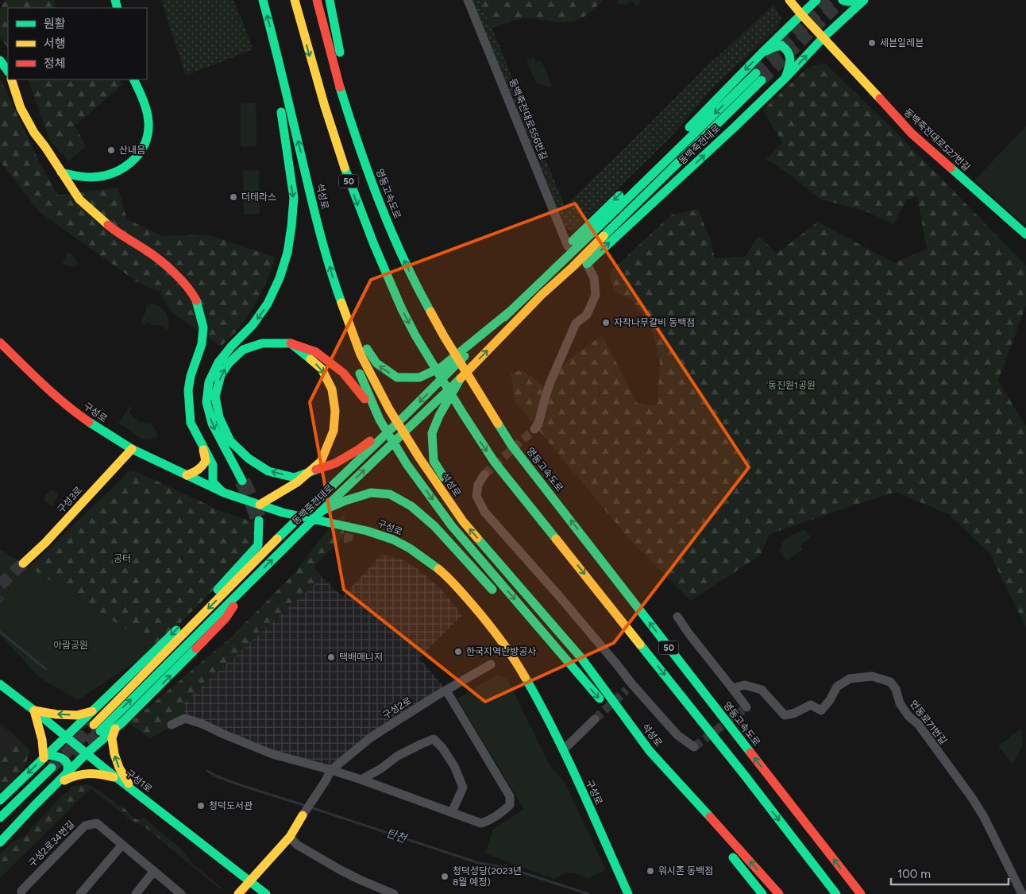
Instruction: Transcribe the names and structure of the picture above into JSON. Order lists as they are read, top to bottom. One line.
{"streets":{"main road":["동백죽전대로527번길","동백죽전대로","50","영동고속도로","석성로","구성로","구성3로","구성1로"],"street":["동백죽전대로556번길","구성2로","언동로71번길","구성2로34번길"]},"crossings":[["동백죽전대로556번길","동백죽전대로"],["동백죽전대로527번길","동백죽전대로"],["구성로","구성3로"]],"water":["탄천"],"parks":["동진원1공원","공터","아람공원"],"places":["세븐일레븐","산내음","더테라스","자작나무갈비 동백점","한국지역난방공사","택배매니저","청덕도서관","워시존 동백점","청덕성당(2023년 8월 예정)"],"legend":["원활","서행","정체"],"scale_bar":"100 m"}
